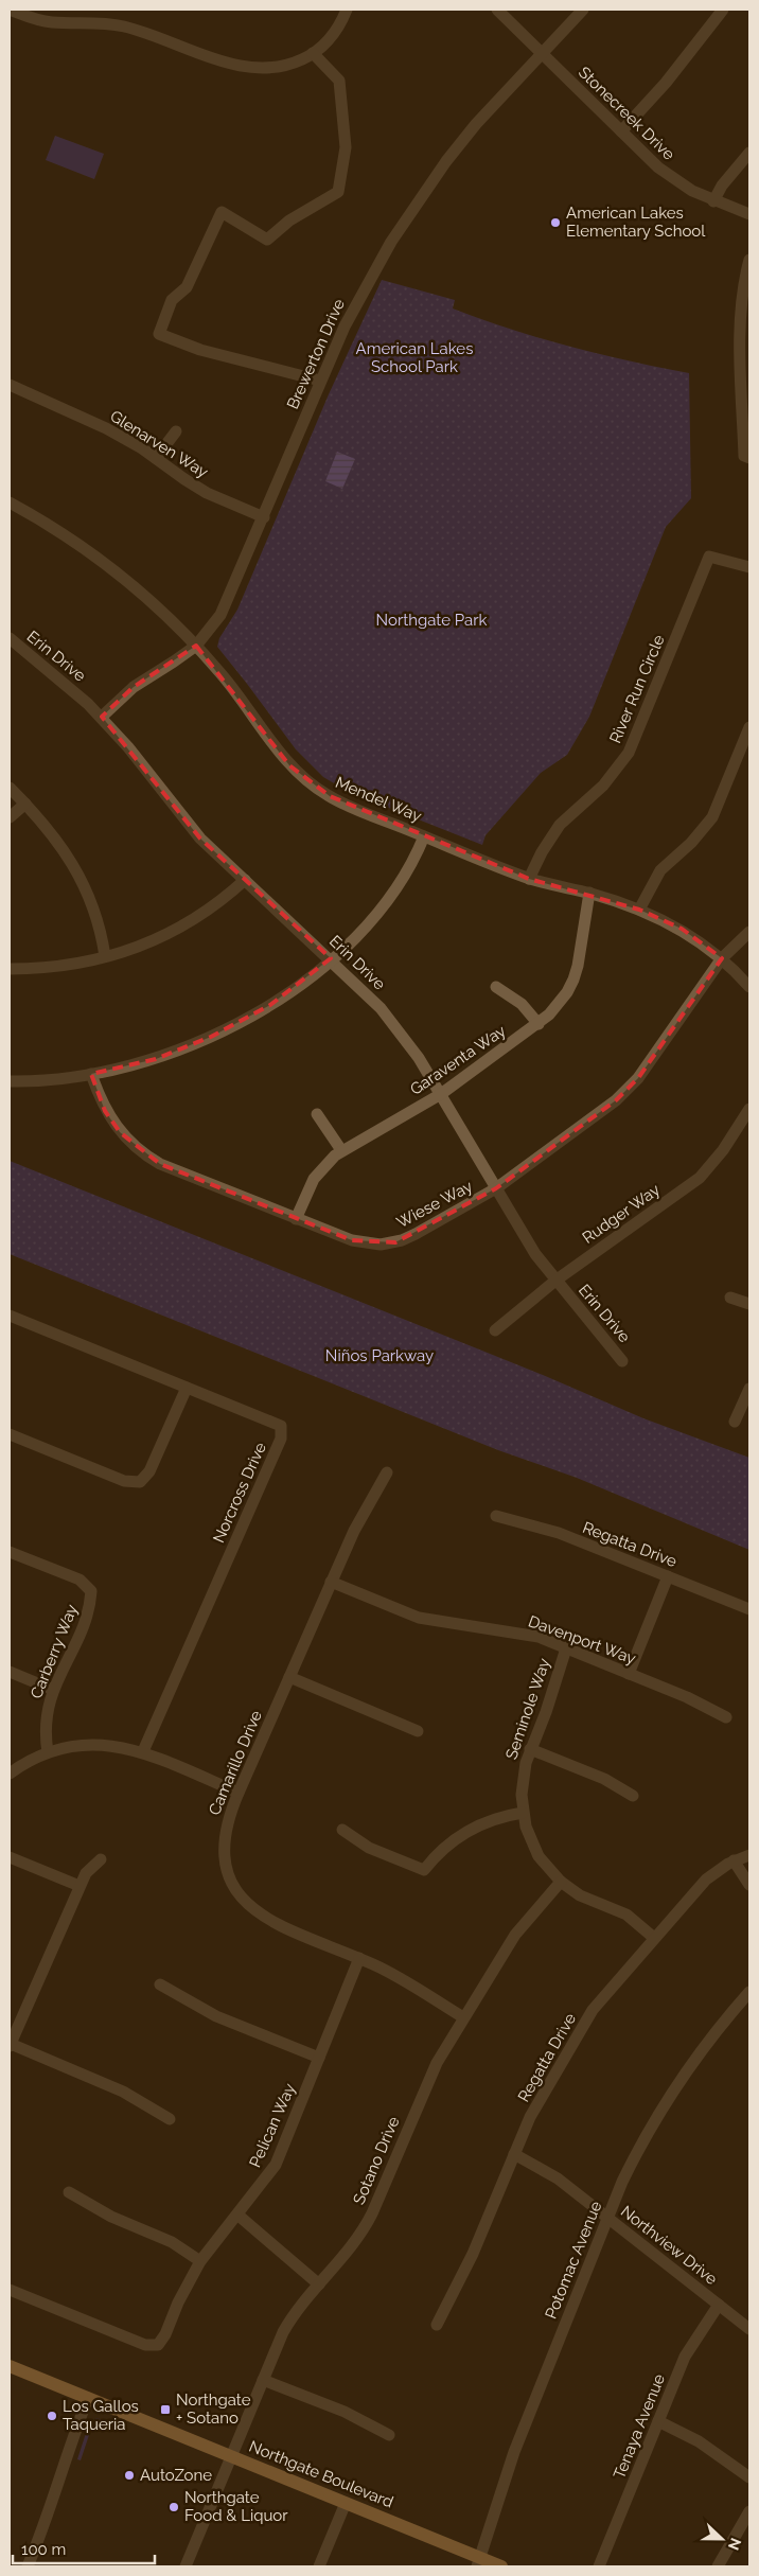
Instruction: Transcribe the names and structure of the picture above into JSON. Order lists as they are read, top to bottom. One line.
{"streets":{"main road":["Northgate Boulevard"],"street":["Stonecreek Drive","Brewerton Drive","Glenarven Way","Erin Drive","River Run Circle","Mendel Way","Garaventa Way","Wiese Way","Rudger Way","Norcross Drive","Regatta Drive","Davenport Way","Carberry Way","Seminole Way","Camarillo Drive","Pelican Way","Sotano Drive","Northview Drive","Potomac Avenue","Tenaya Avenue"]},"crossings":[["Stonecreek Drive","Brewerton Drive"],["Brewerton Drive","Glenarven Way"],["Brewerton Drive","Erin Drive"],["Brewerton Drive","Mendel Way"],["Erin Drive","Garaventa Way"],["Erin Drive","Wiese Way"],["Erin Drive","Rudger Way"],["River Run Circle","Mendel Way"],["Mendel Way","Garaventa Way"],["Mendel Way","Wiese Way"],["Garaventa Way","Wiese Way"],["Regatta Drive","Seminole Way"],["Regatta Drive","Northview Drive"],["Davenport Way","Seminole Way"],["Davenport Way","Camarillo Drive"],["Seminole Way","Sotano Drive"],["Camarillo Drive","Pelican Way"],["Camarillo Drive","Sotano Drive"],["Sotano Drive","Northgate Boulevard"],["Northview Drive","Potomac Avenue"],["Northview Drive","Tenaya Avenue"],["Potomac Avenue","Northgate Boulevard"]],"parks":["American Lakes School Park","Northgate Park","Niños Parkway"],"places":{"other":["American Lakes Elementary School","Los Gallos Taqueria","AutoZone","Northgate Food & Liquor"],"transit":["Northgate + Sotano"]},"scale_bar":"100 m","north":"right"}
